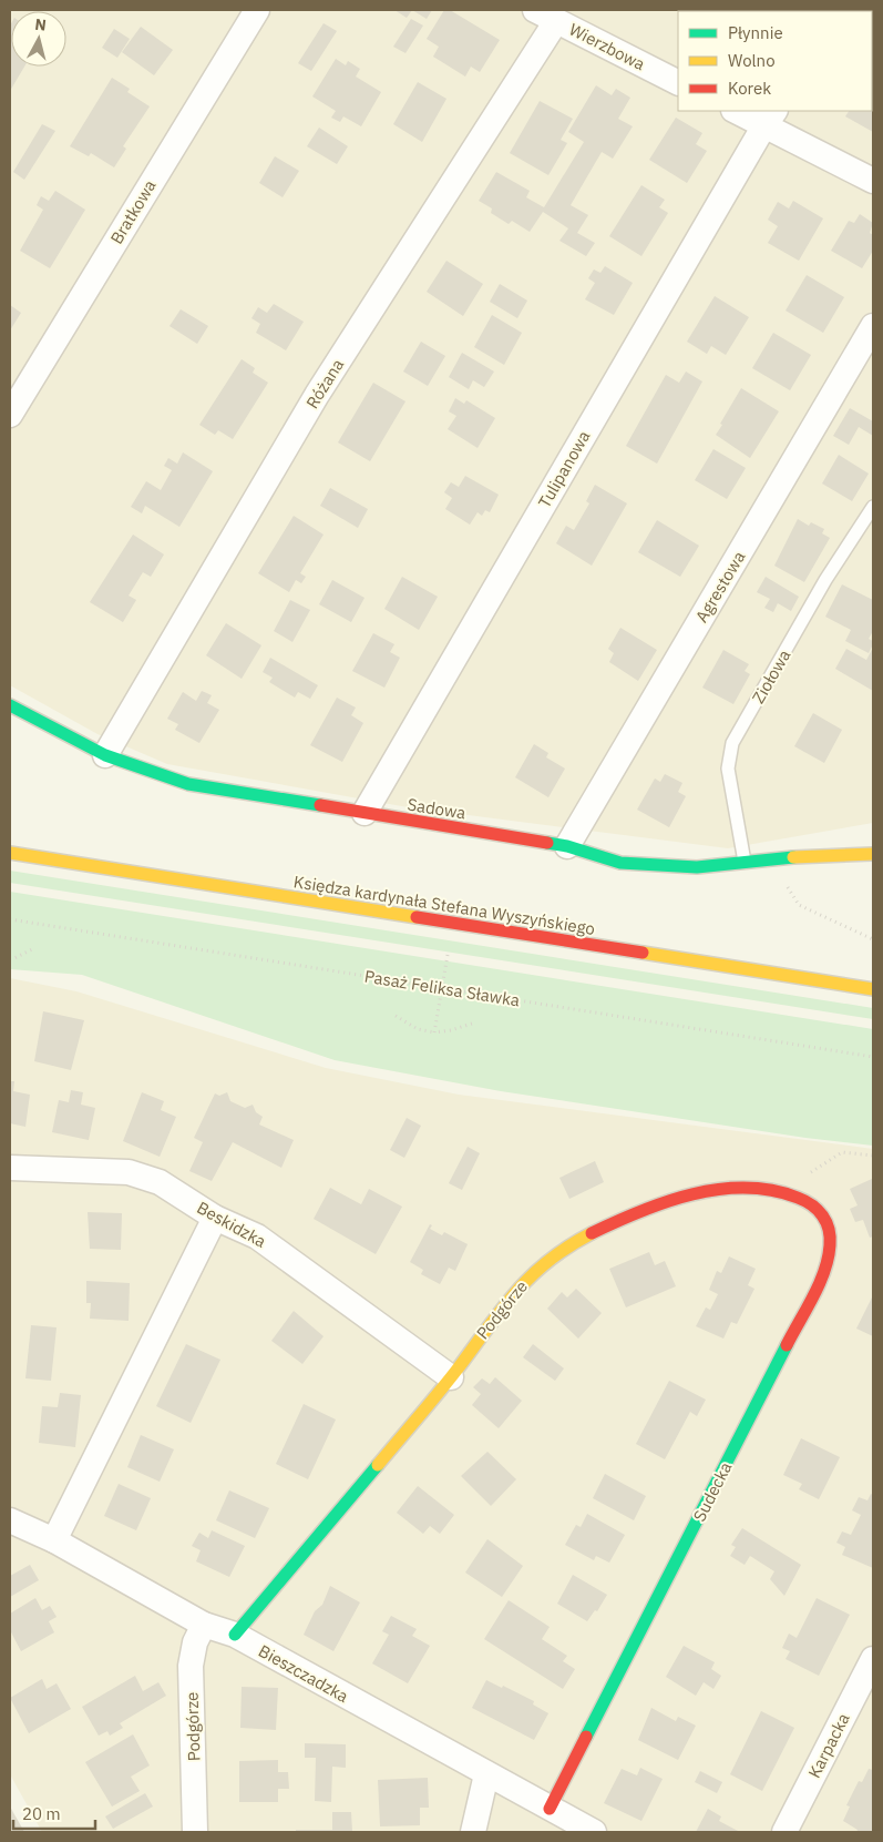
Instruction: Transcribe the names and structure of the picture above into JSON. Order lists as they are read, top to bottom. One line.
{"streets":{"street":["Wierzbowa","Bratkowa","Różana","Tulipanowa","Agrestowa","Sadowa","Księdza kardynała Stefana Wyszyńskiego","Beskidzka","Podgórze","Sudecka","Bieszczadzka","Karpacka"],"lane":["Ziołowa"],"path":["Pasaż Feliksa Sławka"]},"crossings":[["Wierzbowa","Różana"],["Różana","Sadowa"],["Tulipanowa","Sadowa"],["Agrestowa","Sadowa"],["Ziołowa","Sadowa"],["Beskidzka","Podgórze"],["Podgórze","Sudecka"],["Podgórze","Bieszczadzka"],["Sudecka","Bieszczadzka"]],"legend":["Płynnie","Wolno","Korek"],"scale_bar":"20 m","north":"top"}
